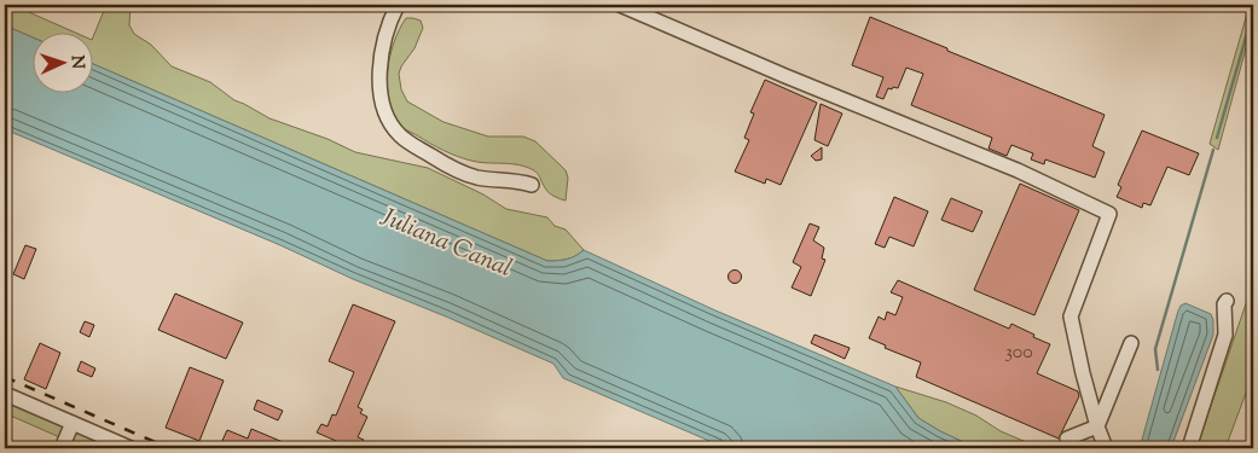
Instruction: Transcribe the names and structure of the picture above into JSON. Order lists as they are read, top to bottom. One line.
{"water":["Juliana Canal"],"house_numbers":["300"],"north":"right"}
